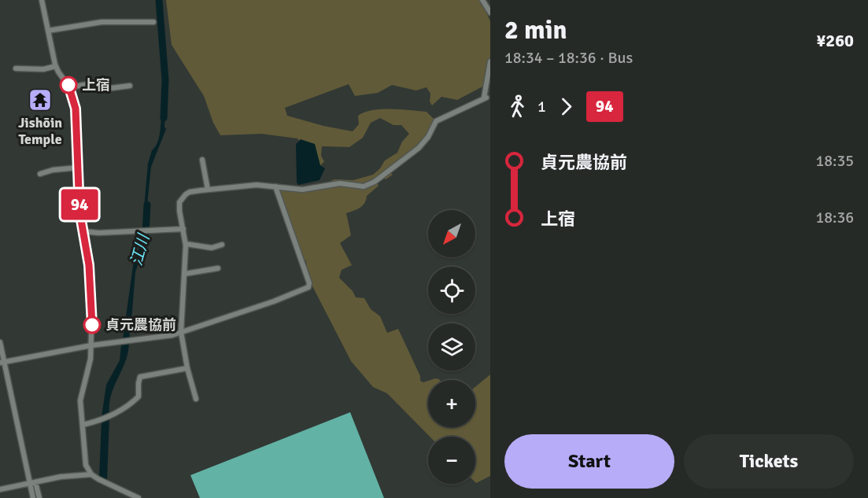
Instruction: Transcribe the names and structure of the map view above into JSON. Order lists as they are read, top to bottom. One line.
{"water":["江川"],"places":{"other":["上宿","貞元農協前"],"temple":["Jishōin Temple"]},"lines":["bus line 94"],"north":"bottom left","page":{"on_map":"94","heading":["2 min","18:34 – 18:36 · Bus","¥260"],"legs":["1","94"],"list":[{"name":"貞元農協前","value":"18:35"},{"name":"上宿","value":"18:36"}],"map_buttons":["+","−"],"buttons":["Start","Tickets"]}}
